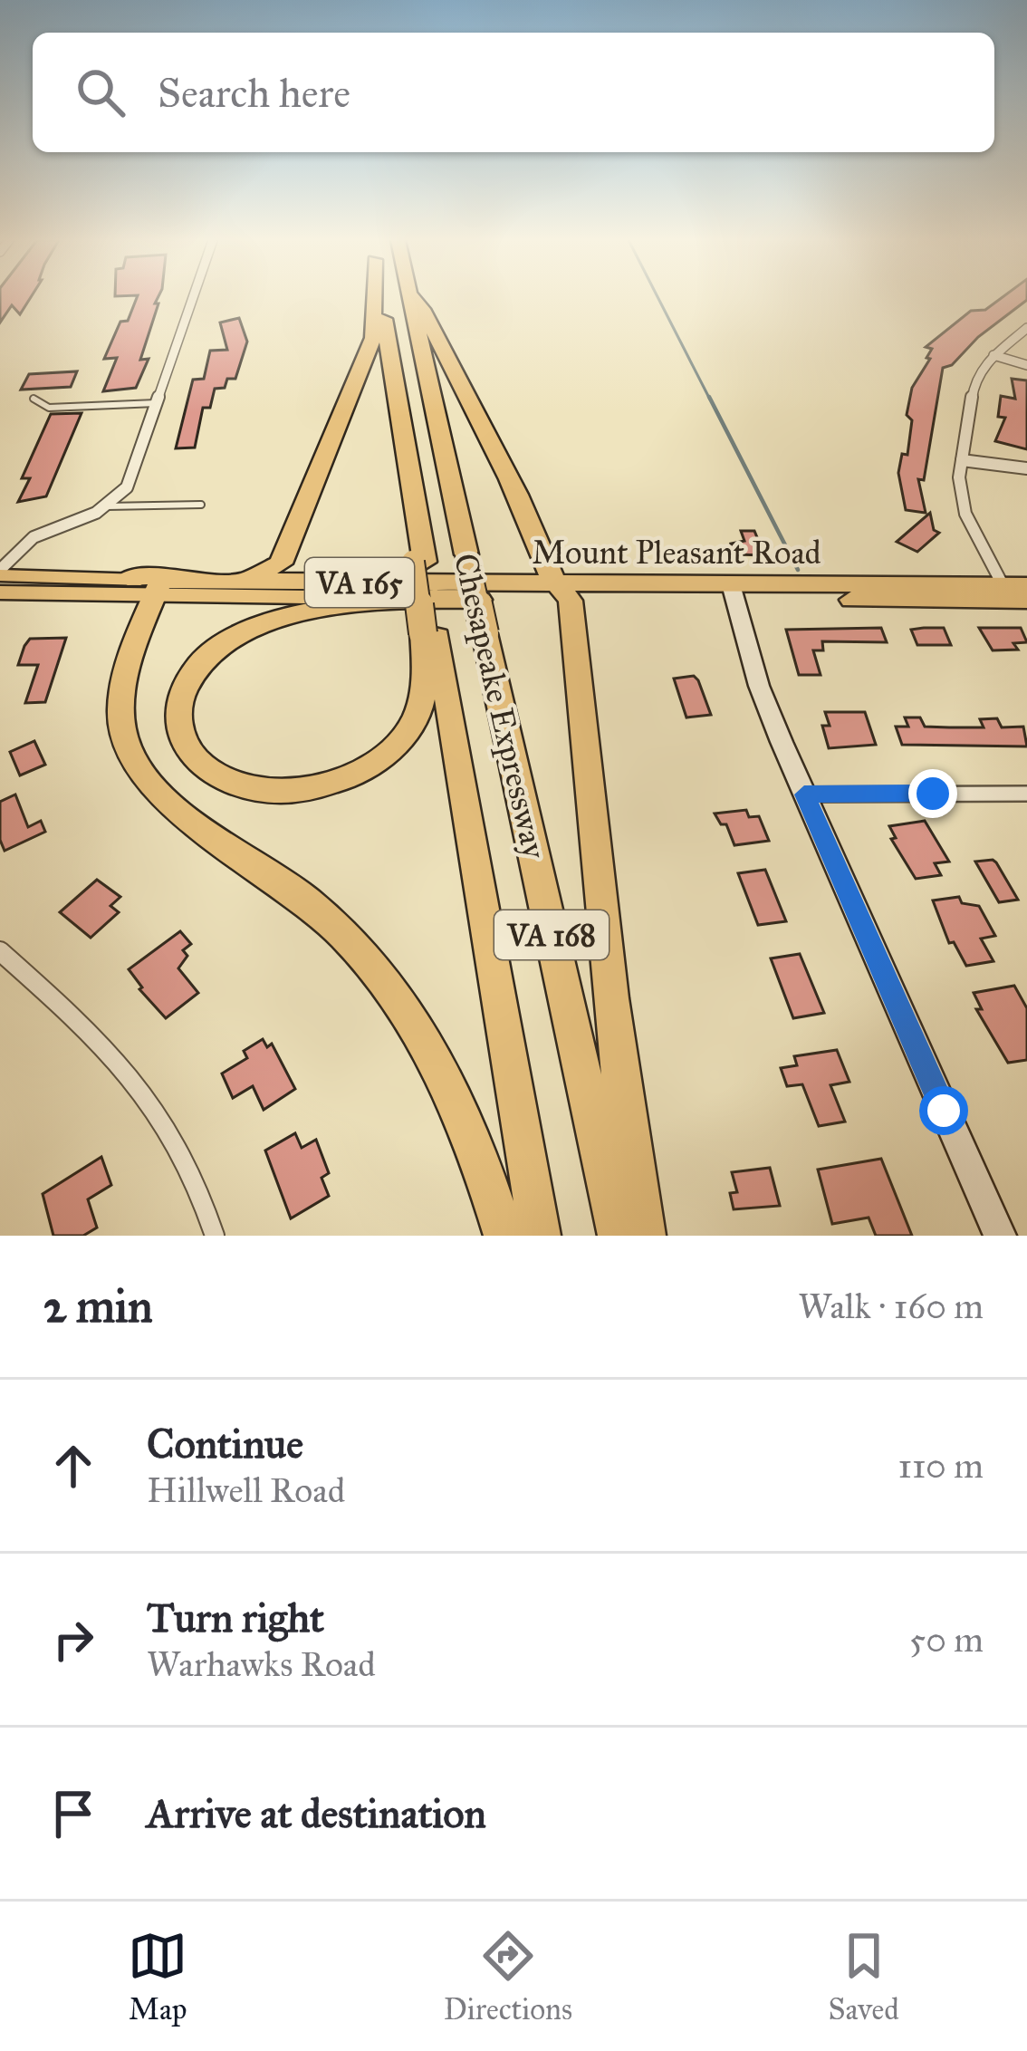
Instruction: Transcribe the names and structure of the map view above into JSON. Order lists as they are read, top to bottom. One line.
{"streets":{"highway":["Mount Pleasant Road","VA 165","Chesapeake Expressway","VA 168"]},"page":{"search":"Search here","heading":["2 min","Walk · 160 m"],"list":[["Continue","Hillwell Road","110 m"],["Turn right","Warhawks Road","50 m"],"Arrive at destination"],"nav":["Map","Directions","Saved"]}}
